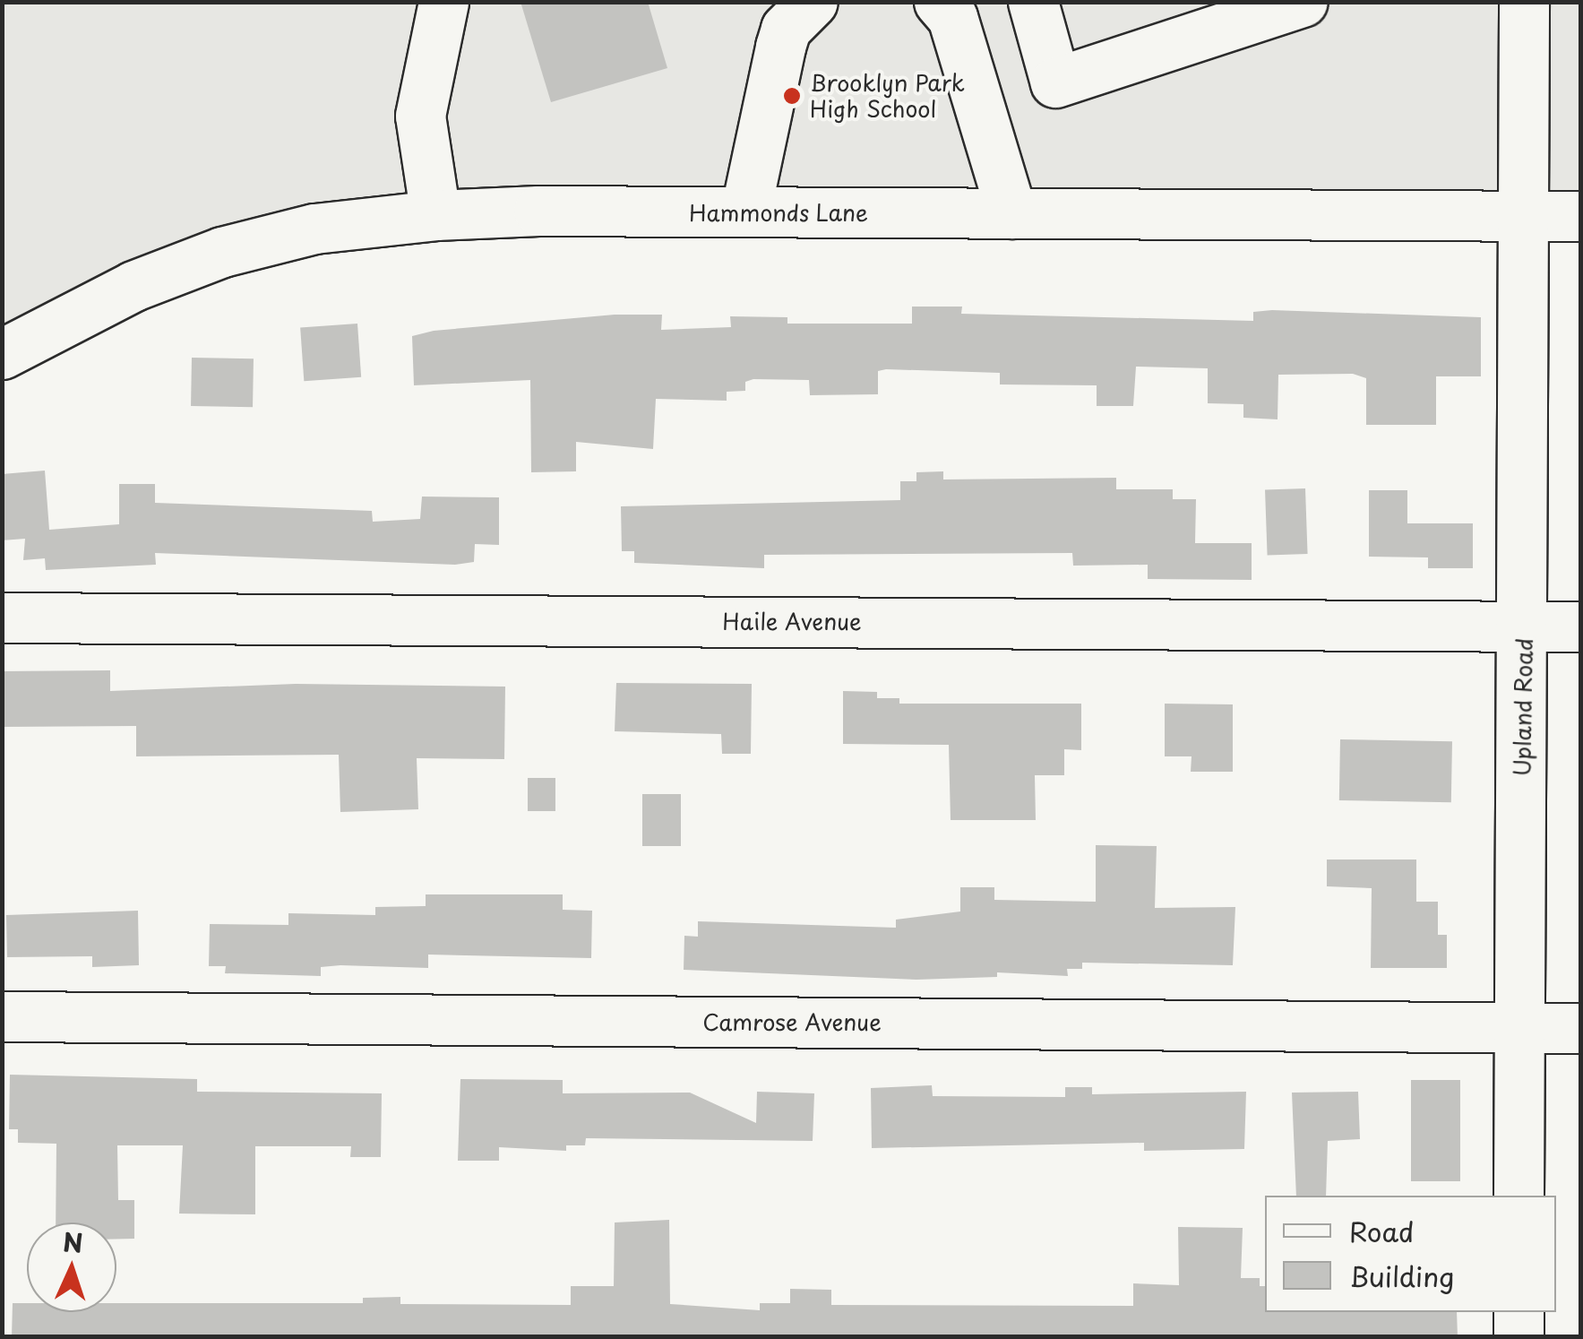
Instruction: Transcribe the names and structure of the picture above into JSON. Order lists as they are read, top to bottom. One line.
{"streets":{"street":["Hammonds Lane","Haile Avenue","Upland Road","Camrose Avenue"]},"crossings":[["Hammonds Lane","Upland Road"],["Haile Avenue","Upland Road"],["Upland Road","Camrose Avenue"]],"places":["Brooklyn Park High School"],"legend":["Road","Building"],"north":"top"}
